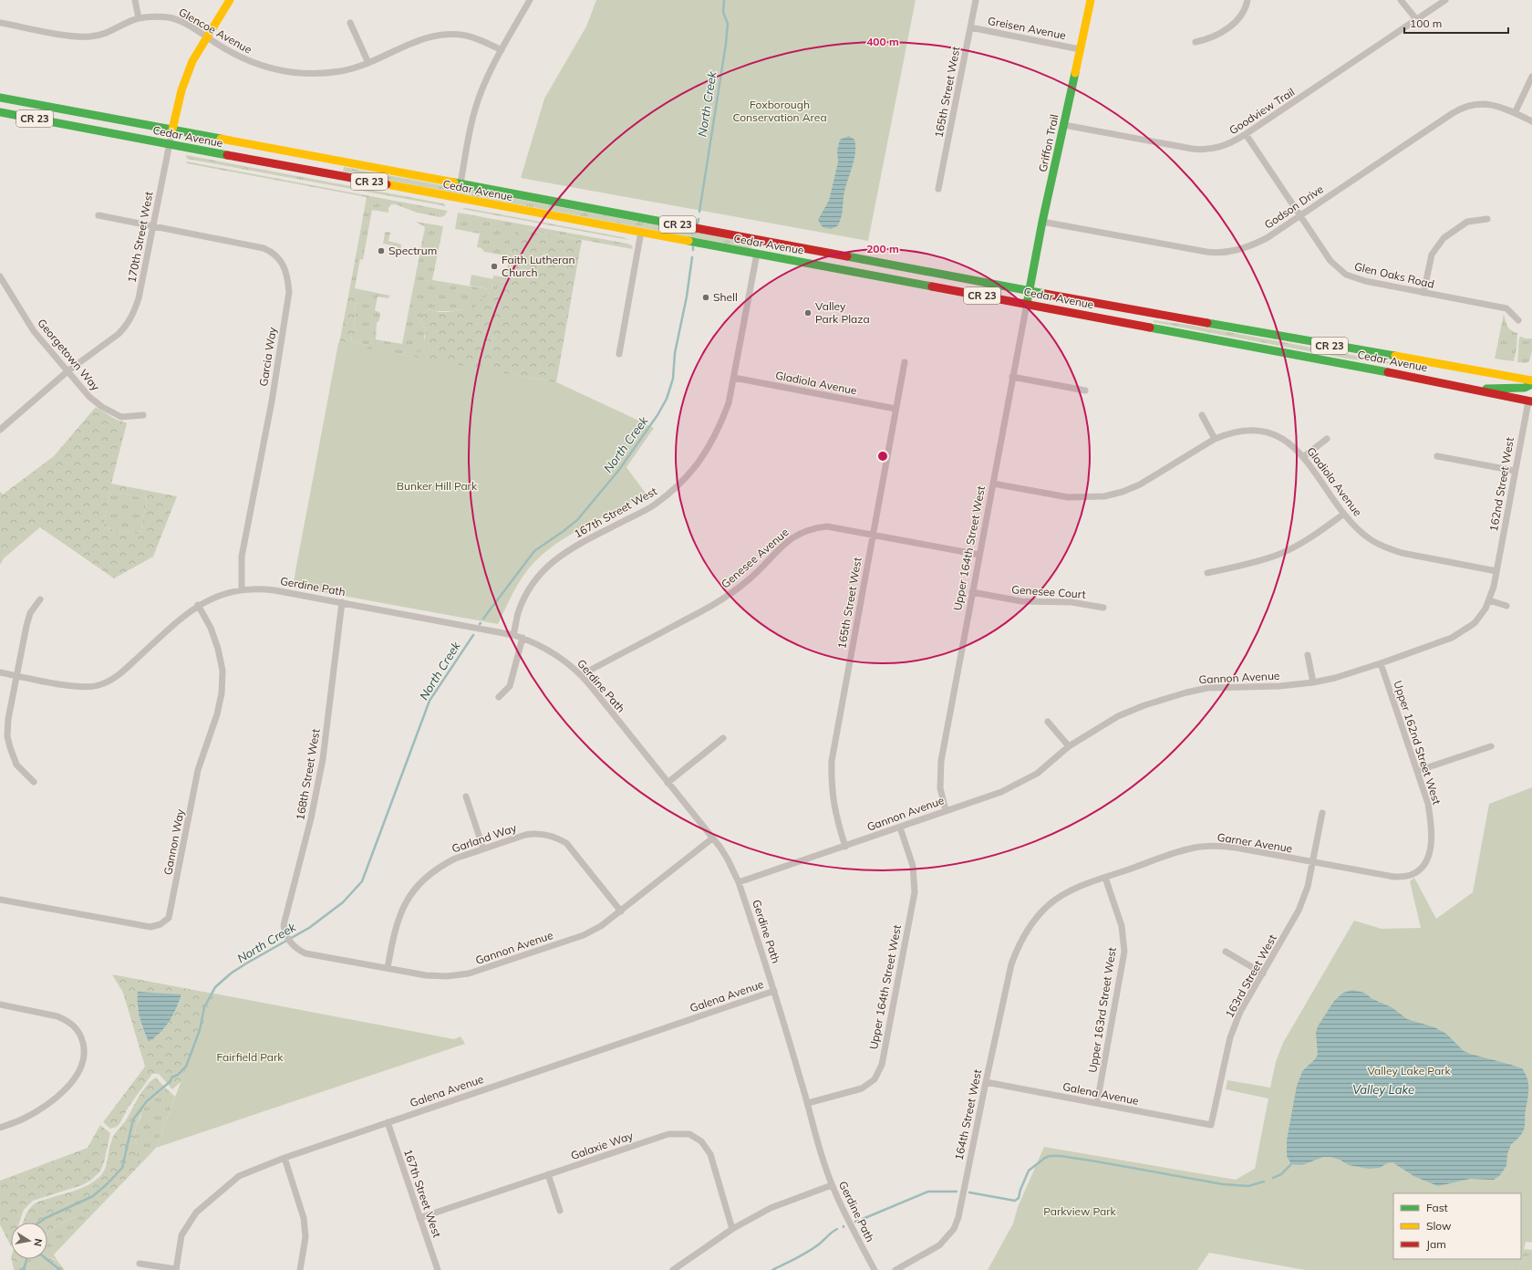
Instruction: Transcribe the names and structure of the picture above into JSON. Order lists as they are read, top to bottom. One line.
{"streets":{"main road":["CR 23","Cedar Avenue","Griffon Trail","170th Street West","Upper 164th Street West"],"street":["Greisen Avenue","Glencoe Avenue","165th Street West","Goodview Trail","Godson Drive","Glen Oaks Road","Georgetown Way","Garcia Way","Gladiola Avenue","162nd Street West","167th Street West","Genesee Avenue","Gerdine Path","Genesee Court","Gannon Avenue","Upper 162nd Street West","168th Street West","Garland Way","Gannon Way","Garner Avenue","163rd Street West","Galena Avenue","Upper 163rd Street West","164th Street West","Galaxie Way"]},"crossings":[["Greisen Avenue","165th Street West"],["Greisen Avenue","Griffon Trail"],["Glencoe Avenue","170th Street West"],["165th Street West","Gladiola Avenue"],["165th Street West","Genesee Avenue"],["165th Street West","Gannon Avenue"],["Goodview Trail","Griffon Trail"],["Goodview Trail","Glen Oaks Road"],["Cedar Avenue","Griffon Trail"],["Cedar Avenue","170th Street West"],["Cedar Avenue","162nd Street West"],["Cedar Avenue","167th Street West"],["Cedar Avenue","Upper 164th Street West"],["Griffon Trail","Godson Drive"],["Griffon Trail","Upper 164th Street West"],["Godson Drive","Glen Oaks Road"],["170th Street West","Georgetown Way"],["170th Street West","Garcia Way"],["Garcia Way","Gerdine Path"],["Gladiola Avenue","162nd Street West"],["Gladiola Avenue","167th Street West"],["Gladiola Avenue","Upper 164th Street West"],["Gladiola Avenue","Gannon Avenue"],["162nd Street West","Gannon Avenue"],["167th Street West","Gerdine Path"],["167th Street West","Galena Avenue"],["167th Street West","Galaxie Way"],["Upper 164th Street West","Genesee Avenue"],["Upper 164th Street West","Gerdine Path"],["Upper 164th Street West","Genesee Court"],["Upper 164th Street West","Gannon Avenue"],["Genesee Avenue","Gerdine Path"],["Gerdine Path","Gannon Avenue"],["Gerdine Path","168th Street West"],["Gerdine Path","Gannon Way"],["Gerdine Path","Galena Avenue"],["Gannon Avenue","Upper 162nd Street West"],["Gannon Avenue","168th Street West"],["Gannon Avenue","Garland Way"],["Upper 162nd Street West","Garner Avenue"],["Garner Avenue","163rd Street West"],["Garner Avenue","Upper 163rd Street West"],["Garner Avenue","164th Street West"],["163rd Street West","Galena Avenue"],["Galena Avenue","Upper 163rd Street West"],["Galena Avenue","164th Street West"]],"water":["North Creek","Valley Lake"],"parks":["Foxborough Conservation Area","Bunker Hill Park","Fairfield Park","Valley Lake Park","Parkview Park"],"places":["Spectrum","Faith Lutheran Church","Shell","Valley Park Plaza"],"legend":["Fast","Slow","Jam"],"scale_bar":"100 m","north":"right","rings":["400 m","200 m"]}
